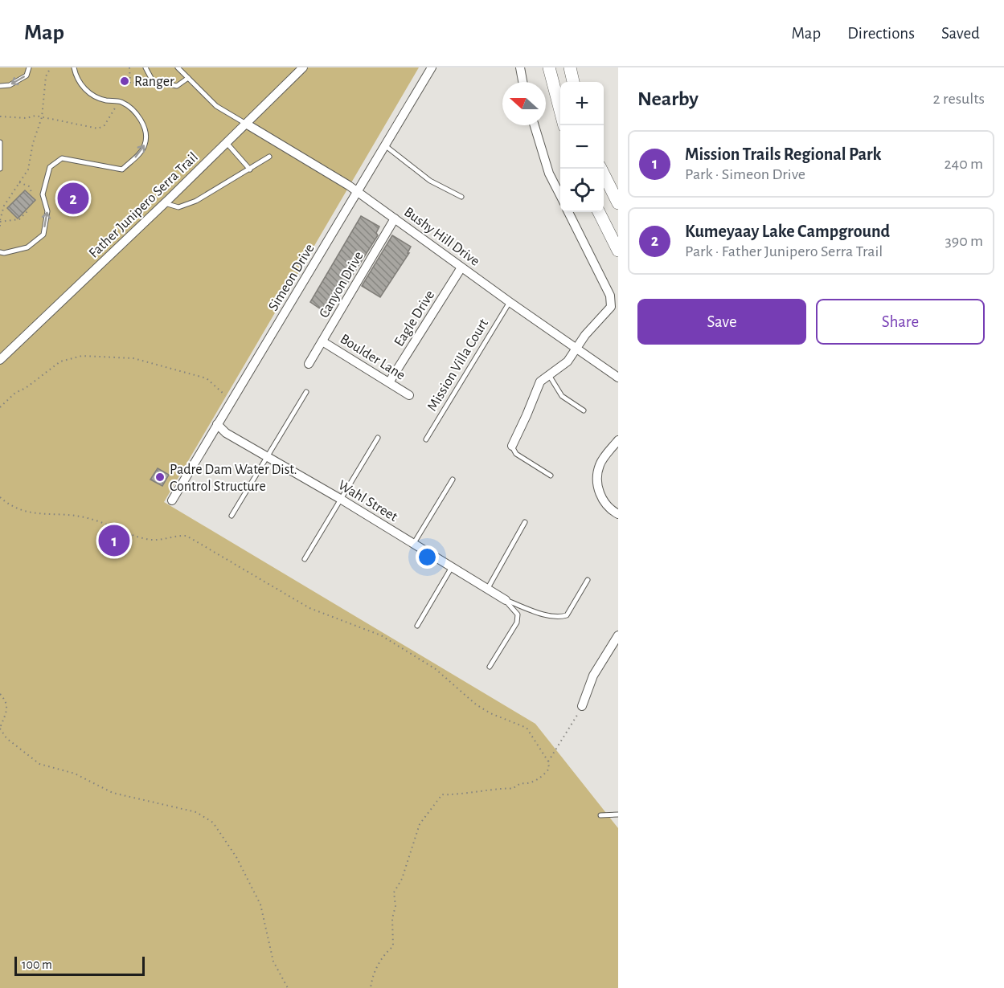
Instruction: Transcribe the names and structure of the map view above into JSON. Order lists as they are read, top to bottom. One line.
{"streets":{"street":["Father Junipero Serra Trail","Bushy Hill Drive","Simeon Drive","Canyon Drive","Eagle Drive","Boulder Lane","Wahl Street"],"lane":["Mission Villa Court"]},"crossings":[["Father Junipero Serra Trail","Bushy Hill Drive"],["Bushy Hill Drive","Simeon Drive"],["Bushy Hill Drive","Canyon Drive"],["Bushy Hill Drive","Eagle Drive"],["Bushy Hill Drive","Mission Villa Court"],["Simeon Drive","Wahl Street"],["Canyon Drive","Boulder Lane"],["Eagle Drive","Boulder Lane"]],"places":["Ranger","Padre Dam Water Dist. Control Structure"],"scale_bar":"100 m","north":"left","page":{"header":"Map","nav":["Map","Directions","Saved"],"heading":["Nearby","2 results"],"map_buttons":["+","−"],"list":[{"mark":"1","name":"Mission Trails Regional Park","note":"Park · Simeon Drive","value":"240 m"},{"mark":"2","name":"Kumeyaay Lake Campground","note":"Park · Father Junipero Serra Trail","value":"390 m"}],"pins":["2","1"],"buttons":["Save","Share"],"scale":"100 m"}}
